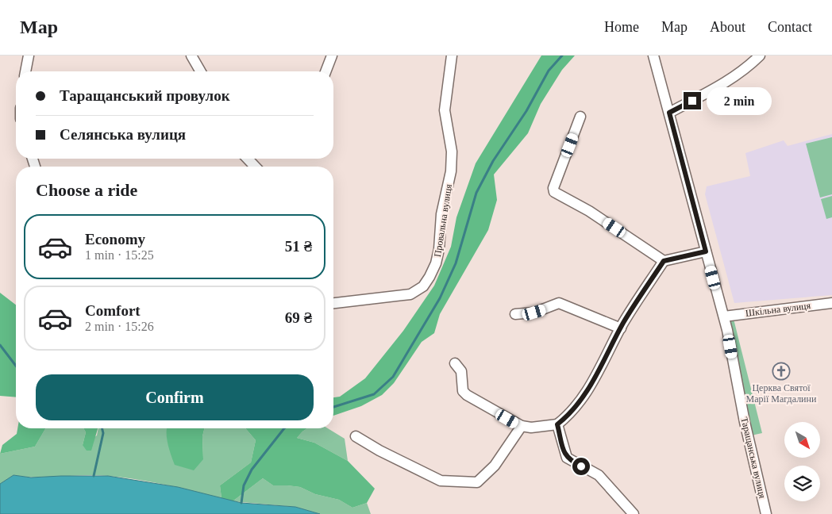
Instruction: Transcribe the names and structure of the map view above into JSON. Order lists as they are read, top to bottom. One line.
{"streets":{"street":["Провальна вулиця","Шкільна вулиця","Таращанська вулиця"]},"crossings":[["Шкільна вулиця","Таращанська вулиця"]],"places":{"church":["Церква Святої Марії Магдалини"]},"north":"bottom right","page":{"header":"Map","nav":["Home","Map","About","Contact"],"banner":["Таращанський провулок","Селянська вулиця"],"bubble":"2 min","heading":"Choose a ride","list":[{"name":"Economy","note":"1 min · 15:25","value":"51 ₴"},{"name":"Comfort","note":"2 min · 15:26","value":"69 ₴"}],"buttons":"Confirm"}}
